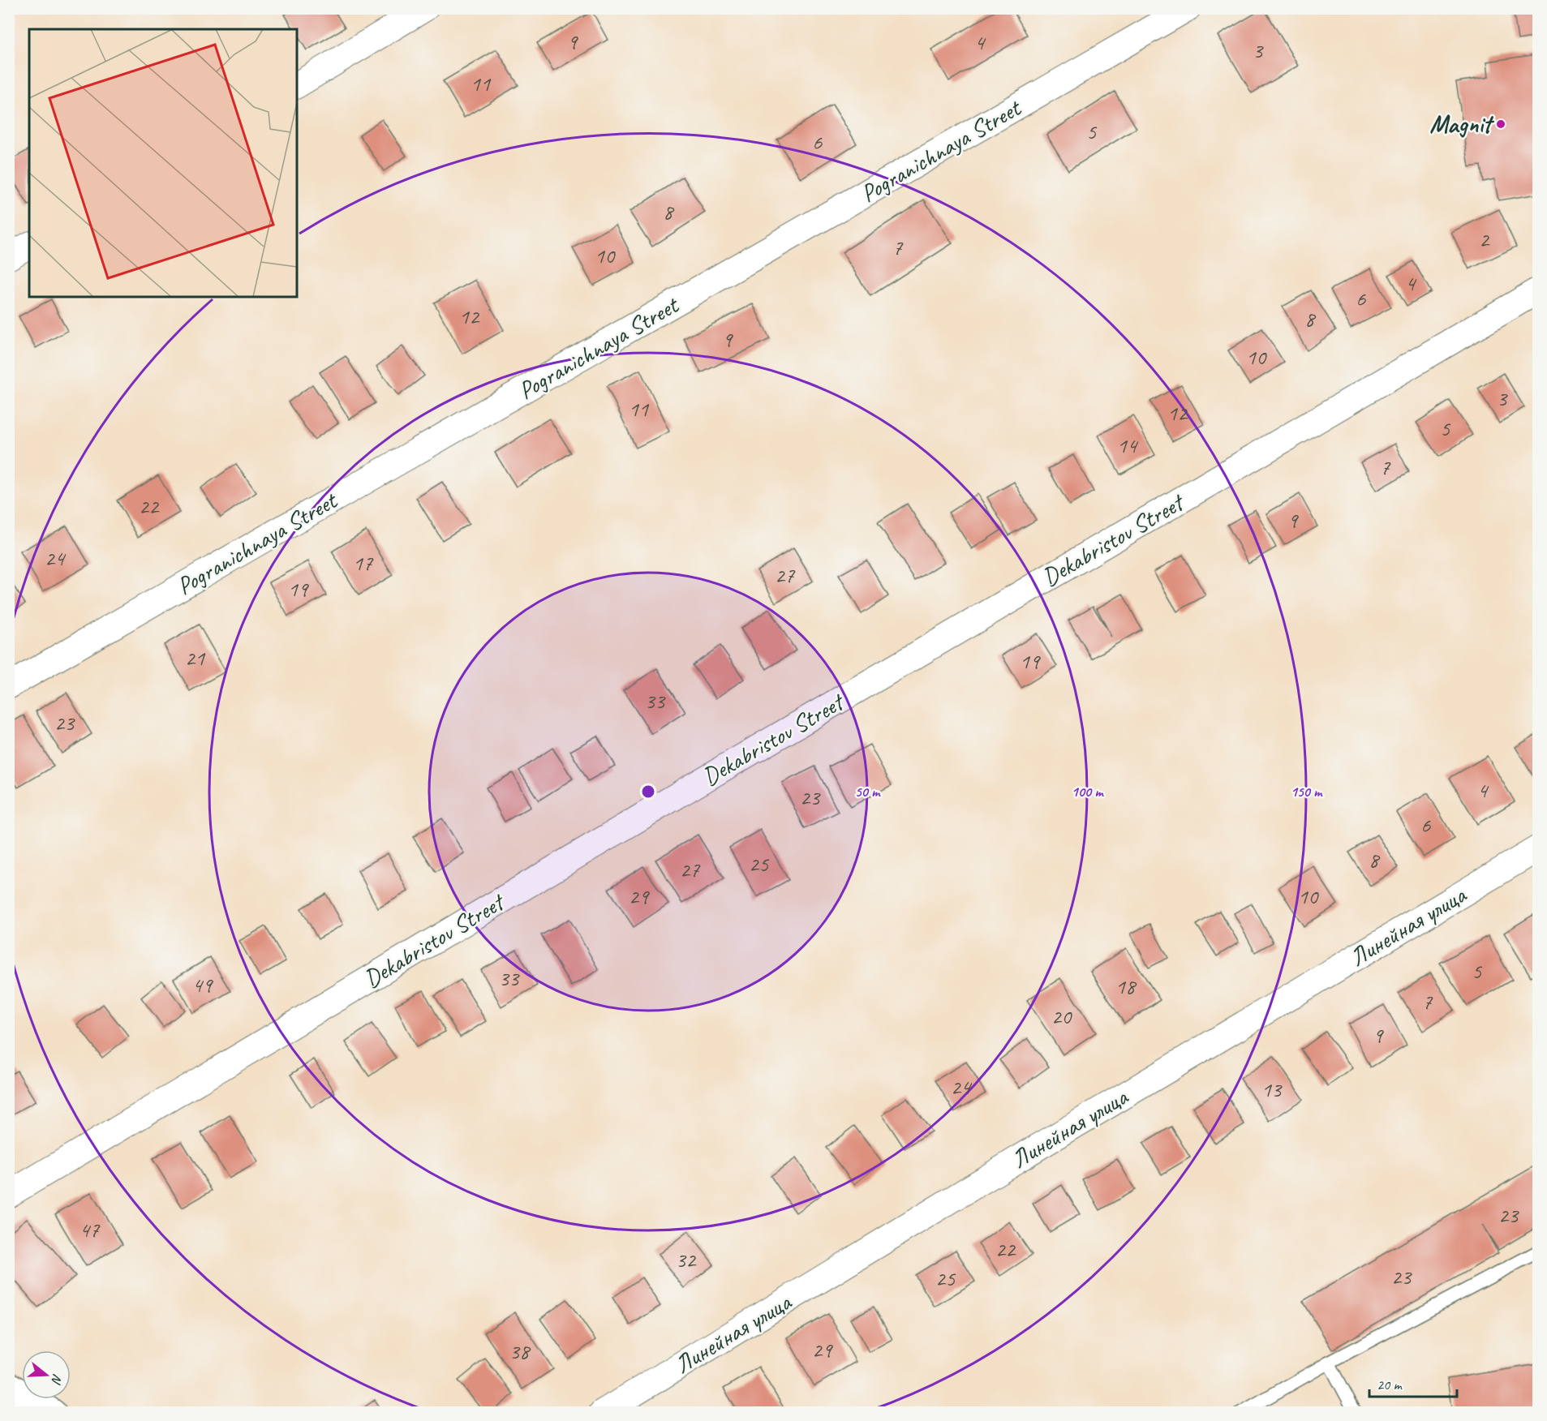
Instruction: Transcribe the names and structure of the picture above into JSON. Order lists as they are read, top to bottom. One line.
{"streets":{"street":["Pogranichnaya Street","Dekabristov Street","Линейная улица"]},"places":["Magnit"],"house_numbers":["9","4","3","11","5","6","8","2","7","10","4","6","12","8","9","10","3","11","12","5","14","7","22","9","24","17","27","19","21","19","33","23","4","23","6","8","25","27","29","10","5","33","49","18","7","20","9","24","13","23","47","22","32","23","25","29","38"],"scale_bar":"20 m","north":"right","rings":["50 m","100 m","150 m"]}
